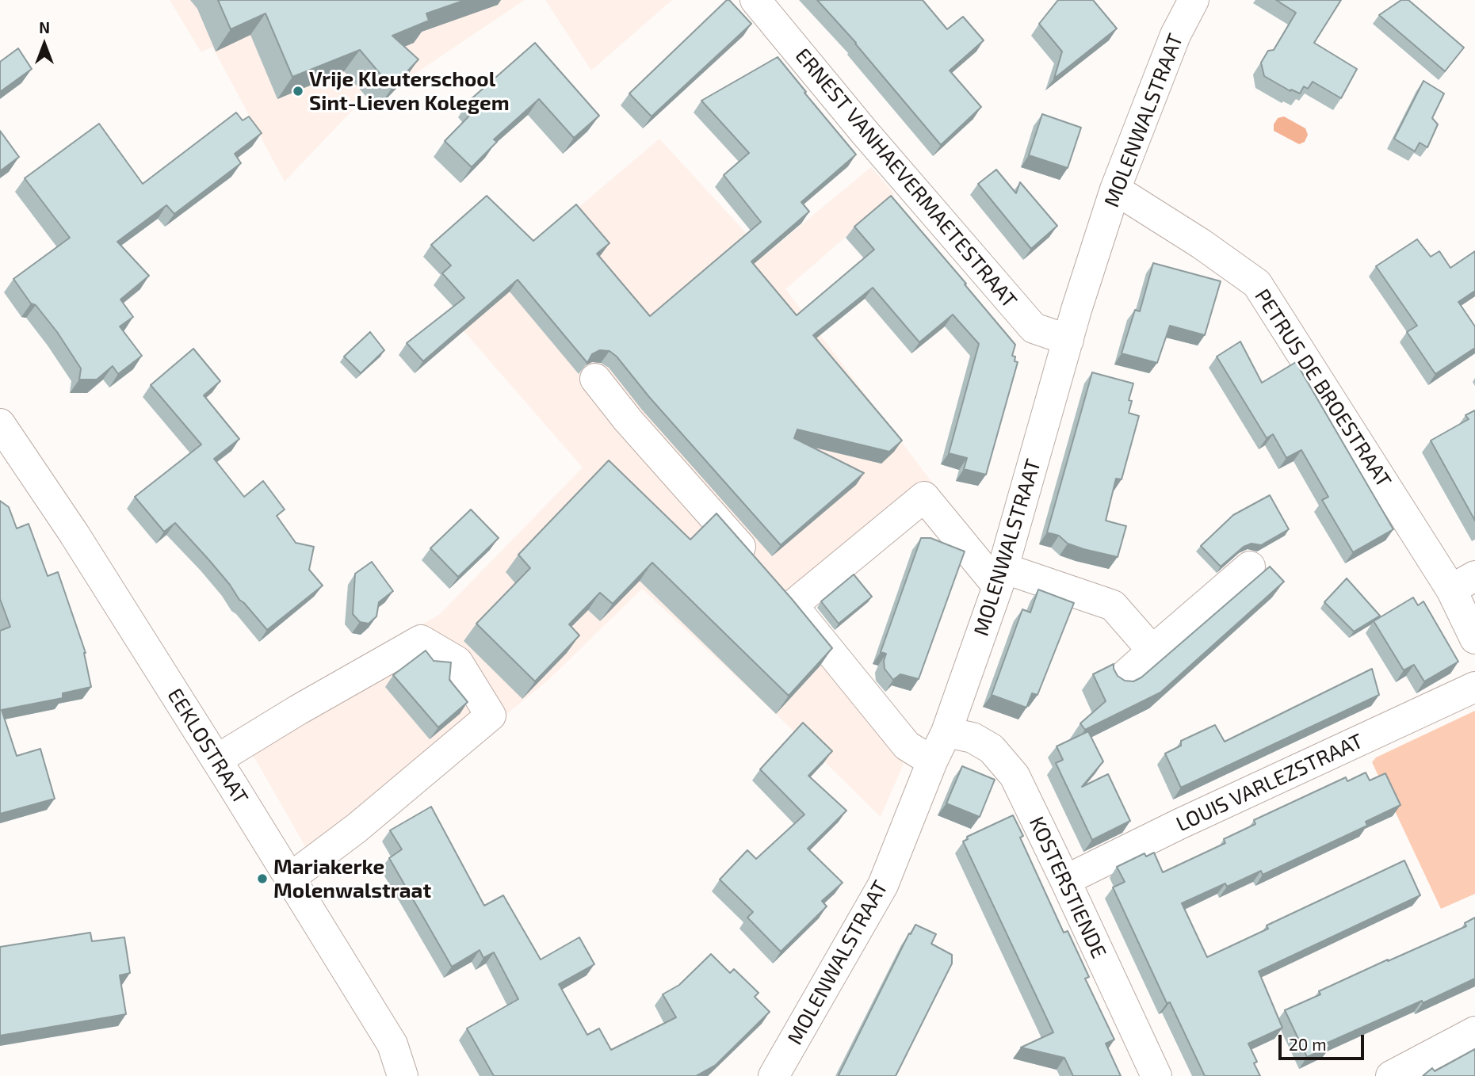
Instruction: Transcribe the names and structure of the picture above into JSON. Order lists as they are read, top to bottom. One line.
{"streets":{"street":["MOLENWALSTRAAT","ERNEST VANHAEVERMAETESTRAAT","PETRUS DE BROESTRAAT","EEKLOSTRAAT","LOUIS VARLEZSTRAAT","KOSTERSTIENDE"]},"crossings":[["MOLENWALSTRAAT","ERNEST VANHAEVERMAETESTRAAT"],["MOLENWALSTRAAT","PETRUS DE BROESTRAAT"],["MOLENWALSTRAAT","KOSTERSTIENDE"],["LOUIS VARLEZSTRAAT","KOSTERSTIENDE"]],"places":["Vrije Kleuterschool Sint-Lieven Kolegem","Mariakerke Molenwalstraat"],"scale_bar":"20 m","north":"top"}
